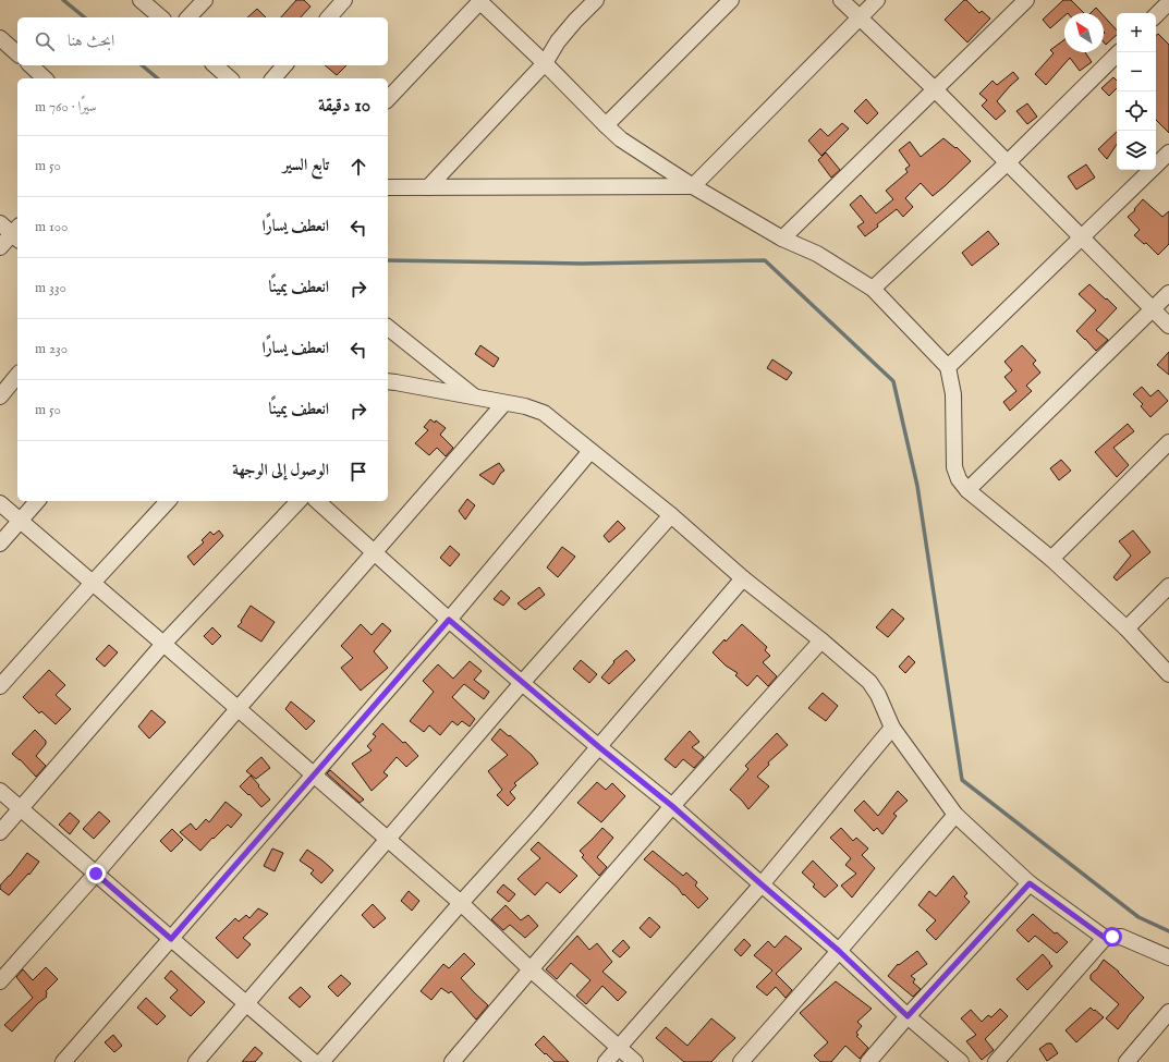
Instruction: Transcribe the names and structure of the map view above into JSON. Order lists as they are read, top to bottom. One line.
{"north":"top left","page":{"map_buttons":["+","−"],"search":"ابحث هنا","heading":["10 دقيقة","سيرًا · 760 m"],"list":[["تابع السير","50 m"],["انعطف يسارًا","100 m"],["انعطف يمينًا","330 m"],["انعطف يسارًا","230 m"],["انعطف يمينًا","50 m"],"الوصول إلى الوجهة"]}}
